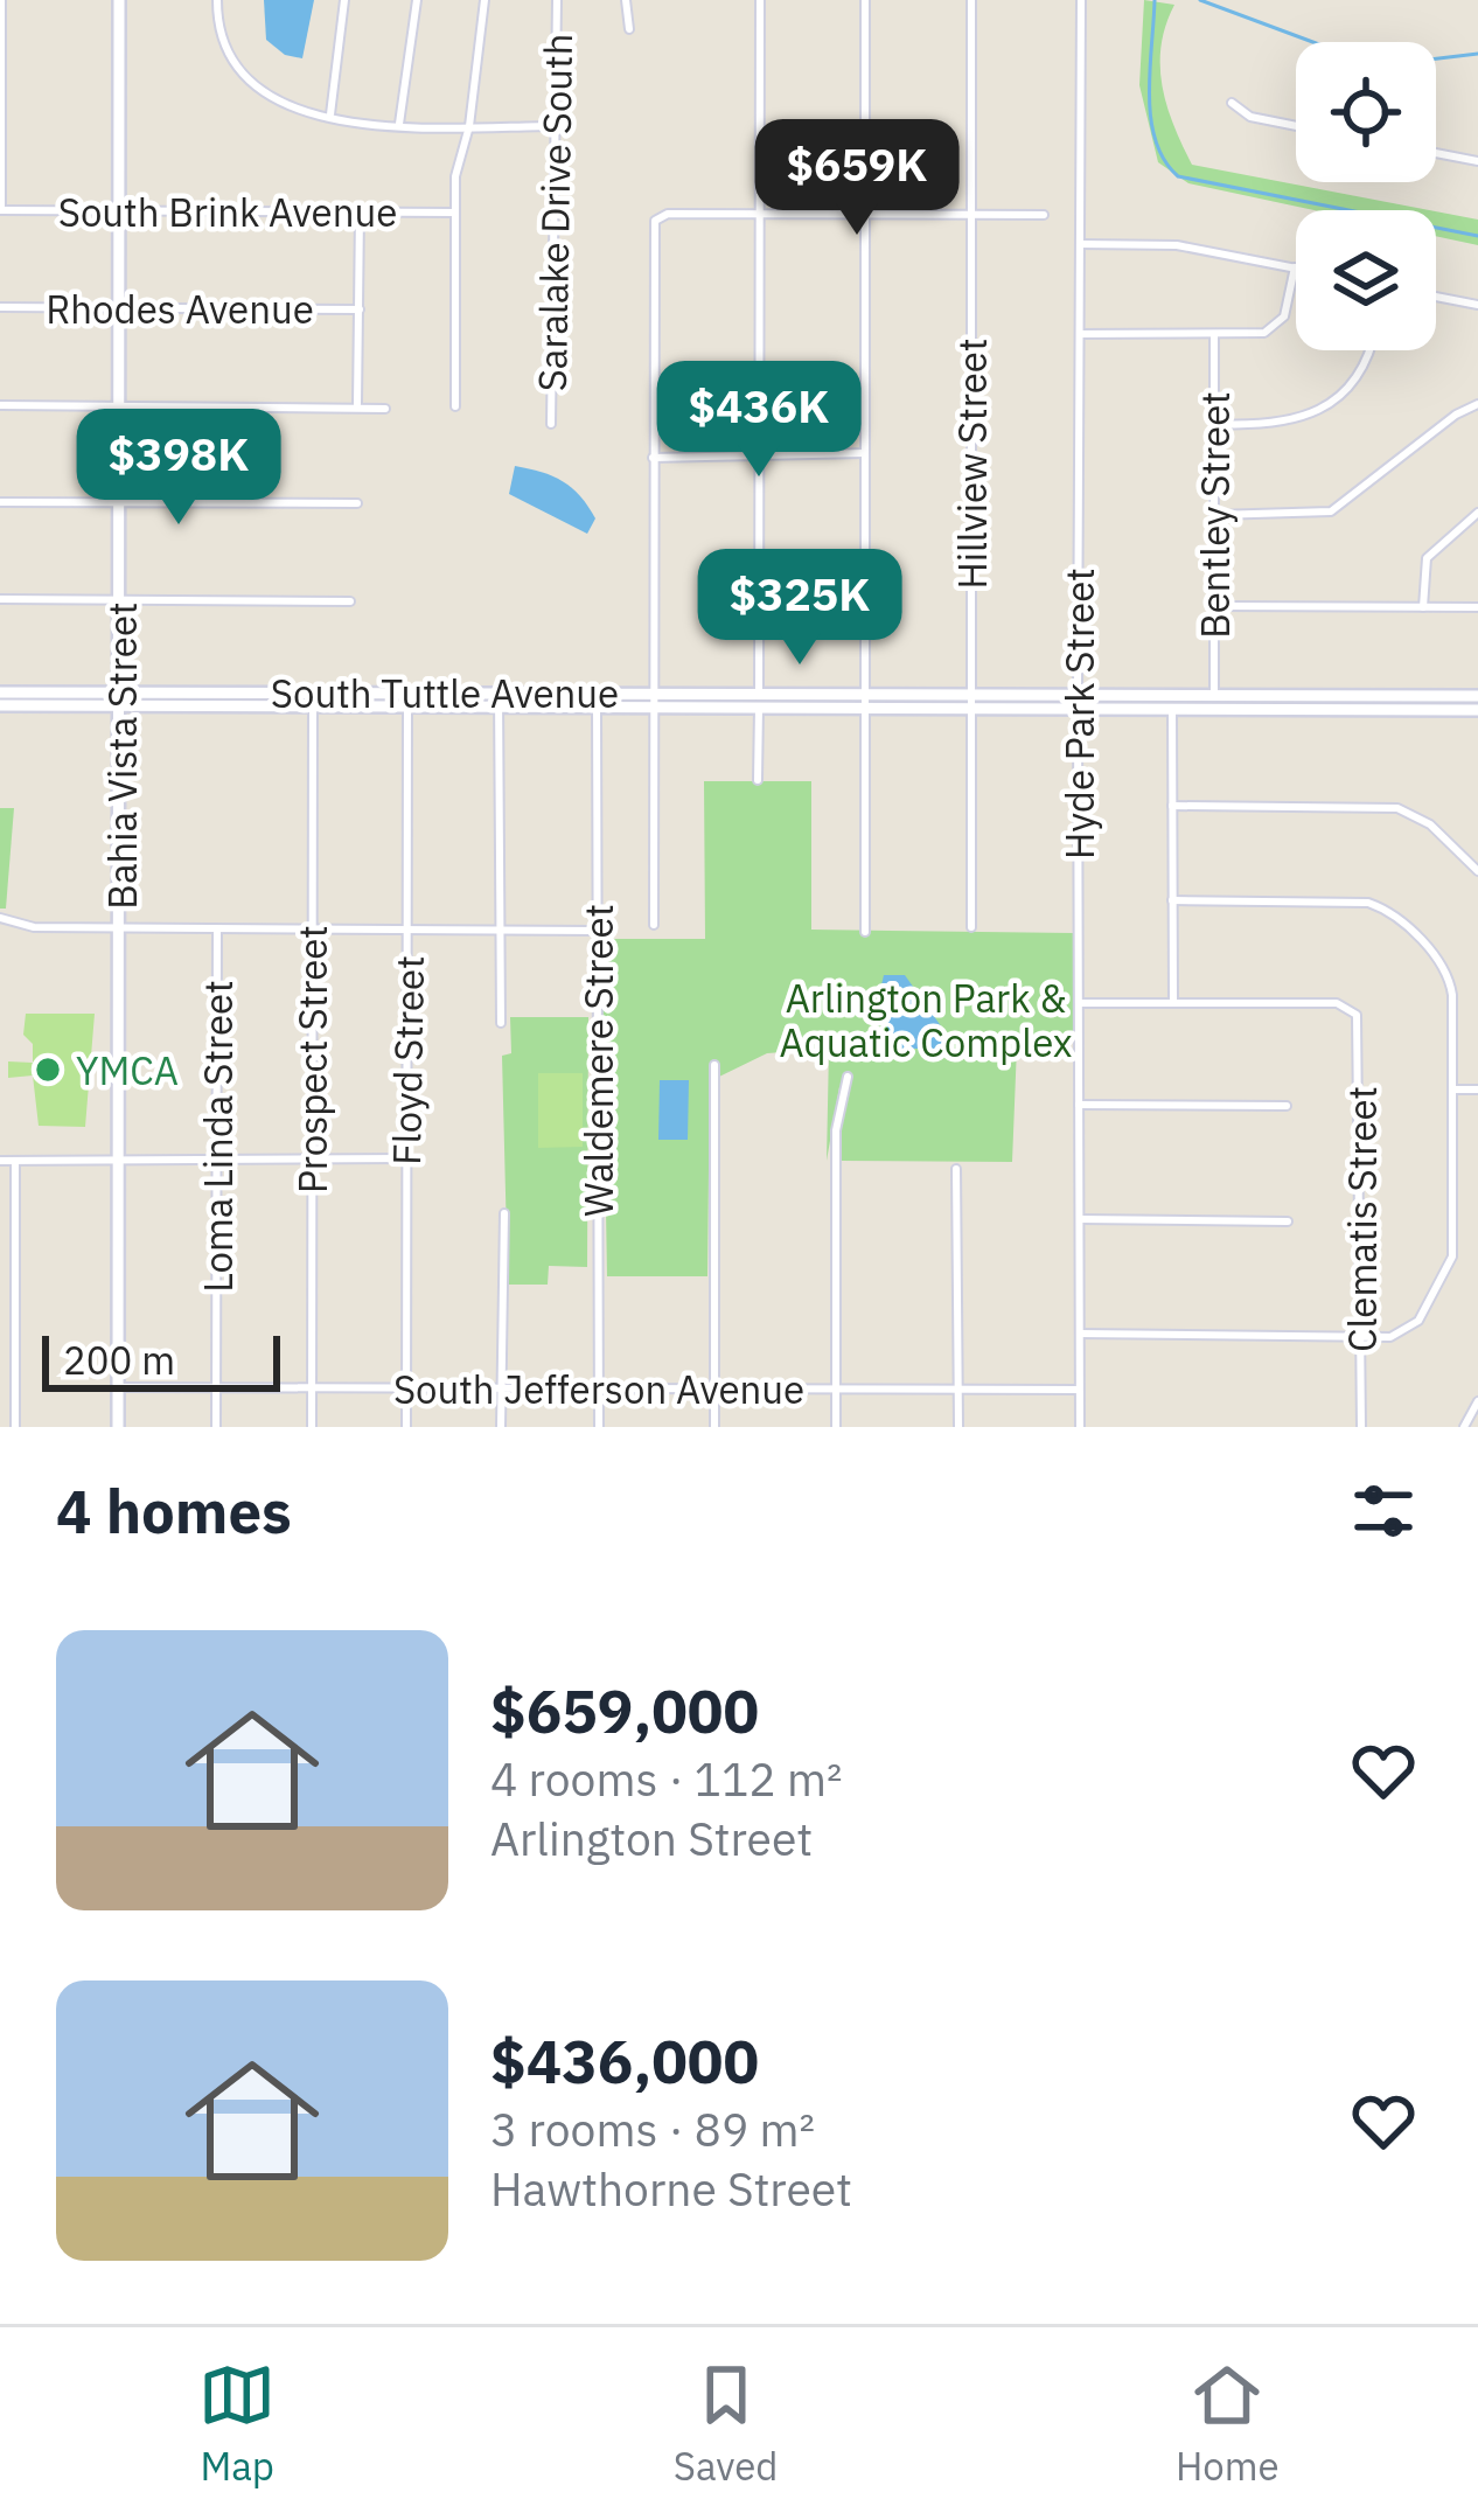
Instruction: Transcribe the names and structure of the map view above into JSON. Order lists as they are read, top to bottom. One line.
{"streets":{"main road":["South Tuttle Avenue","Bahia Vista Street"],"street":["South Brink Avenue","Saralake Drive South","Rhodes Avenue","Hillview Street","Bentley Street","Hyde Park Street","Prospect Street","Floyd Street","Waldemere Street","Loma Linda Street","Clematis Street","South Jefferson Avenue"]},"crossings":[["South Brink Avenue","Bahia Vista Street"],["Rhodes Avenue","Bahia Vista Street"],["Hillview Street","South Tuttle Avenue"],["Bentley Street","South Tuttle Avenue"],["South Tuttle Avenue","Hyde Park Street"],["South Tuttle Avenue","Bahia Vista Street"],["South Tuttle Avenue","Prospect Street"],["South Tuttle Avenue","Floyd Street"],["South Tuttle Avenue","Waldemere Street"],["Hyde Park Street","South Jefferson Avenue"],["Bahia Vista Street","South Jefferson Avenue"],["Prospect Street","South Jefferson Avenue"],["Floyd Street","South Jefferson Avenue"],["Waldemere Street","South Jefferson Avenue"],["Loma Linda Street","South Jefferson Avenue"]],"parks":["Arlington Park & Aquatic Complex"],"places":["YMCA"],"scale_bar":"200 m","page":{"price":["$659K","$436K","$398K","$325K"],"scale":"200 m","heading":"4 homes","list":[{"name":"$659,000","note":"4 rooms · 112 m² · Arlington Street"},{"name":"$436,000","note":"3 rooms · 89 m² · Hawthorne Street"}],"tabs":["Map","Saved","Home"]}}
